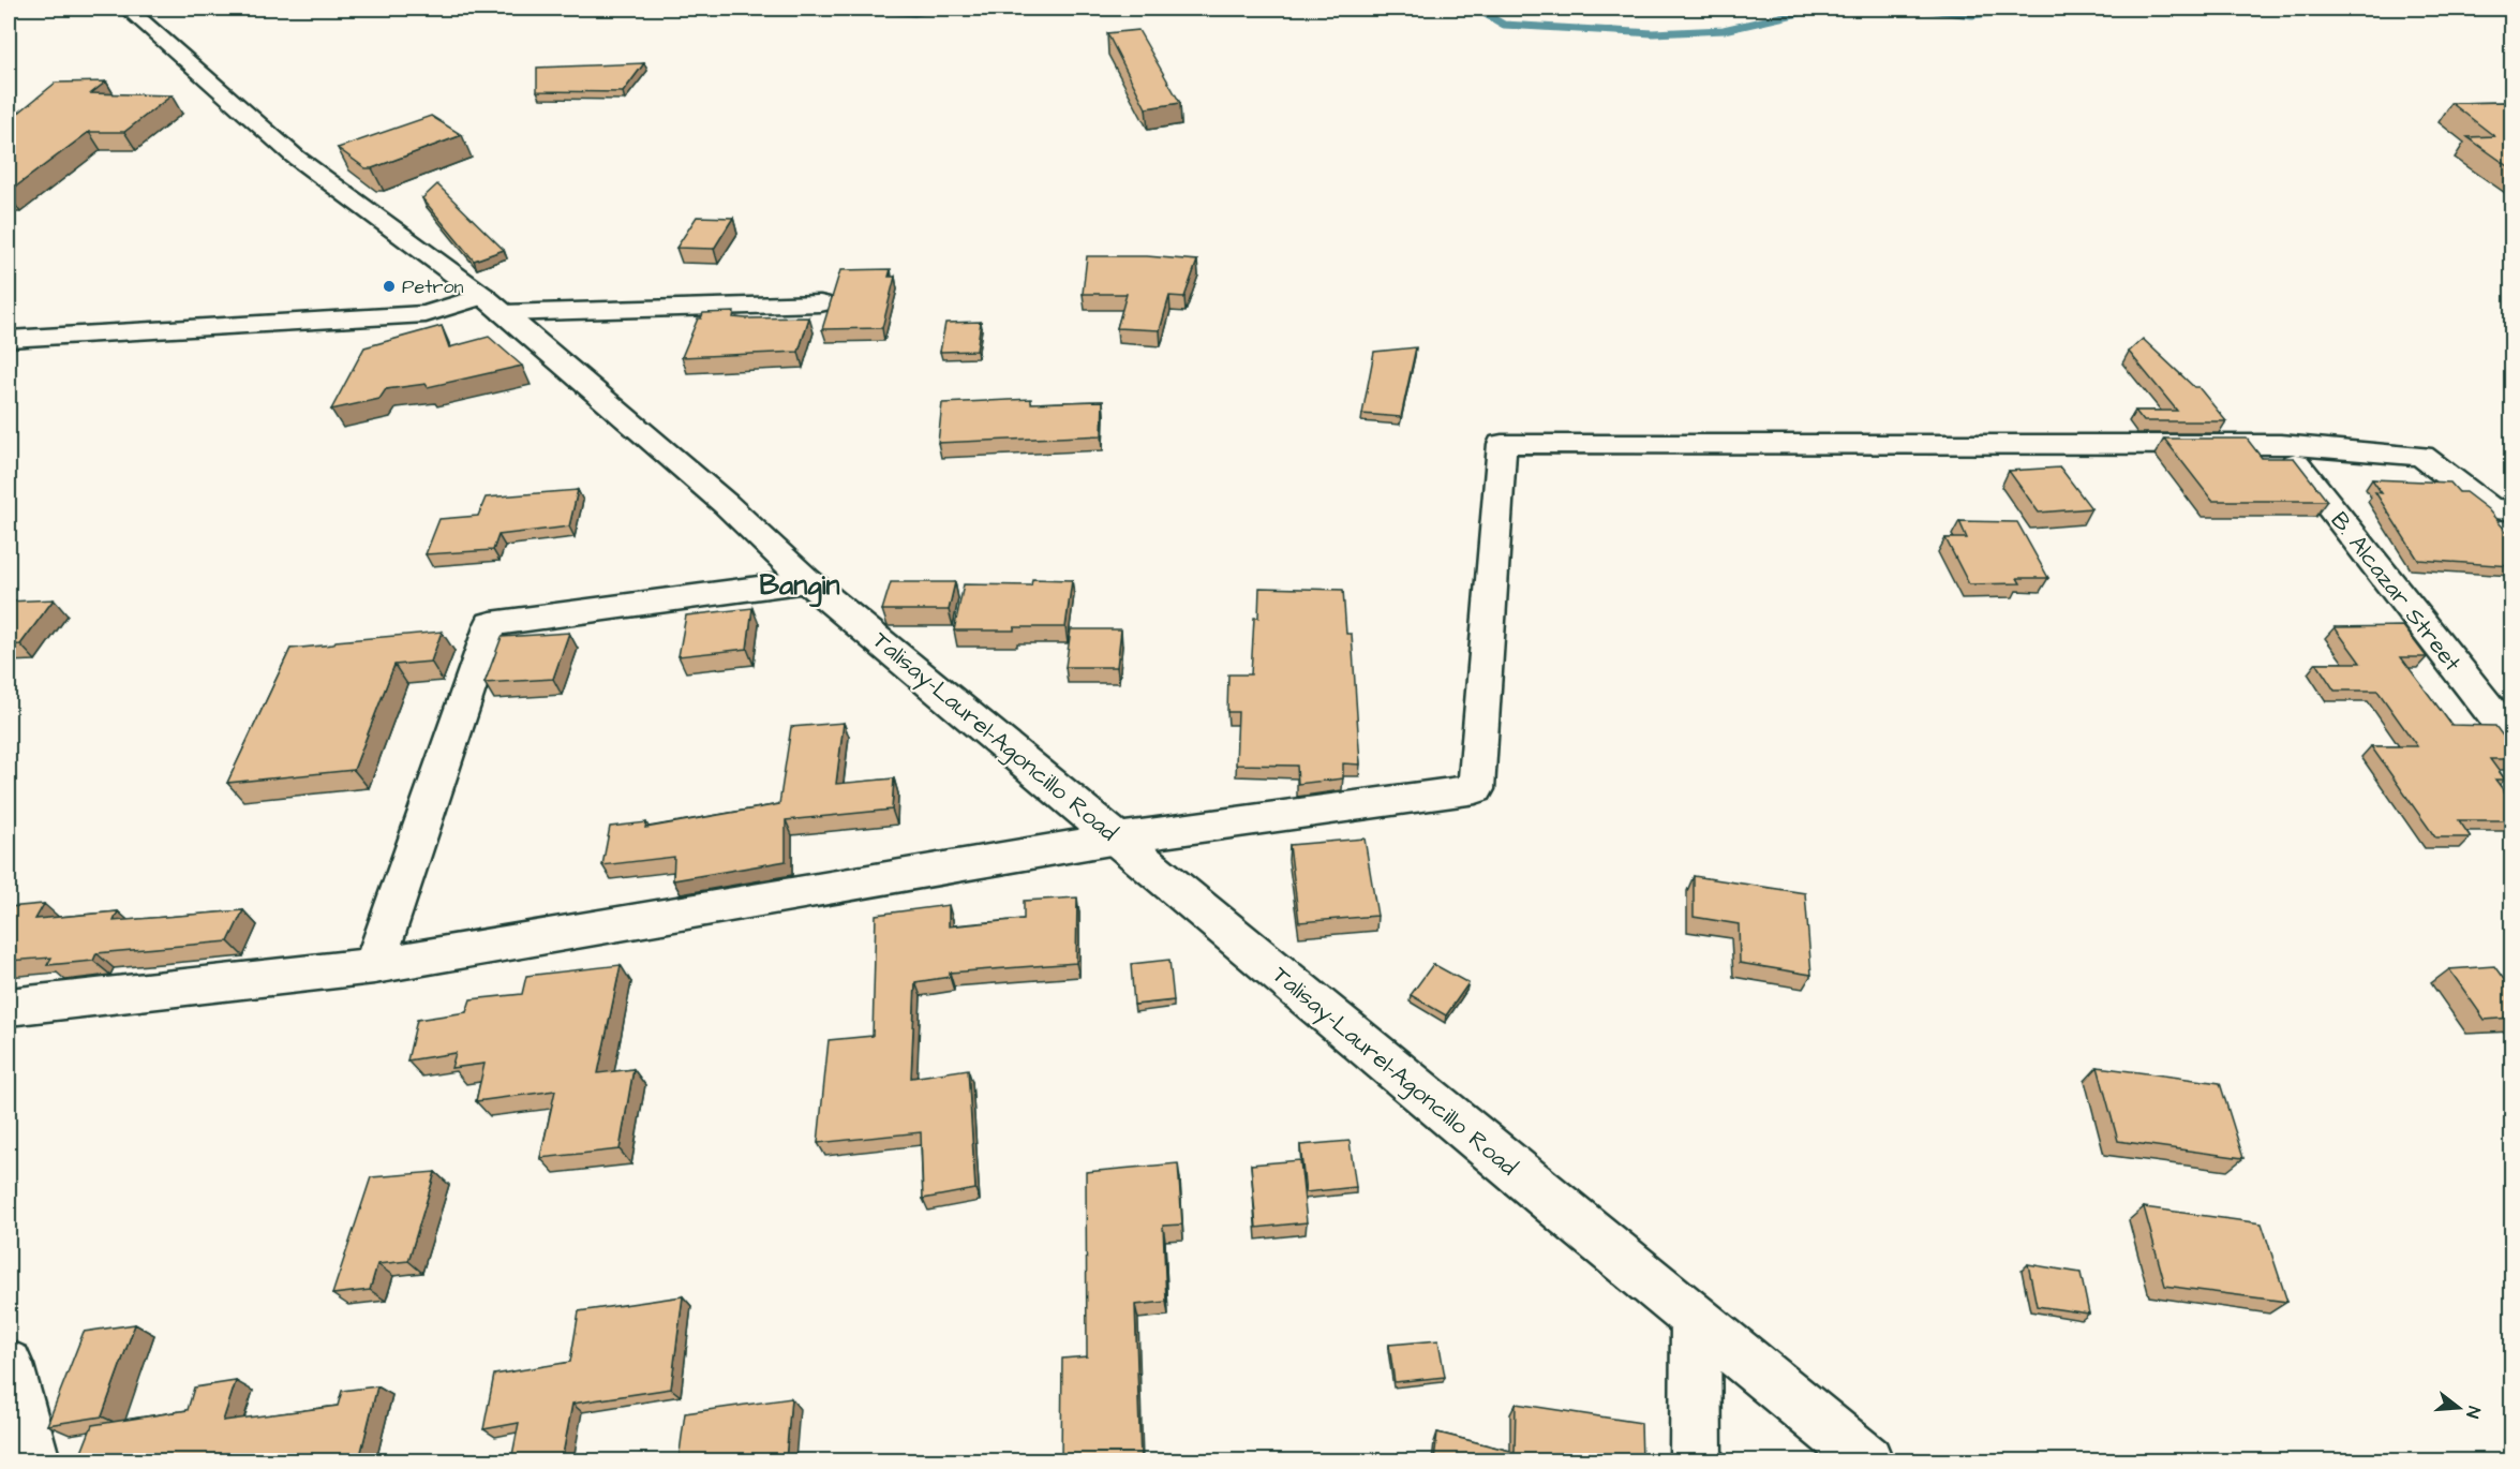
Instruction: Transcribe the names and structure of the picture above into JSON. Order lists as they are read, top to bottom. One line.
{"streets":{"street":["B. Alcazar Street","Talisay-Laurel-Agoncillo Road"]},"districts":["Bangin"],"places":["Petron"],"north":"right"}
